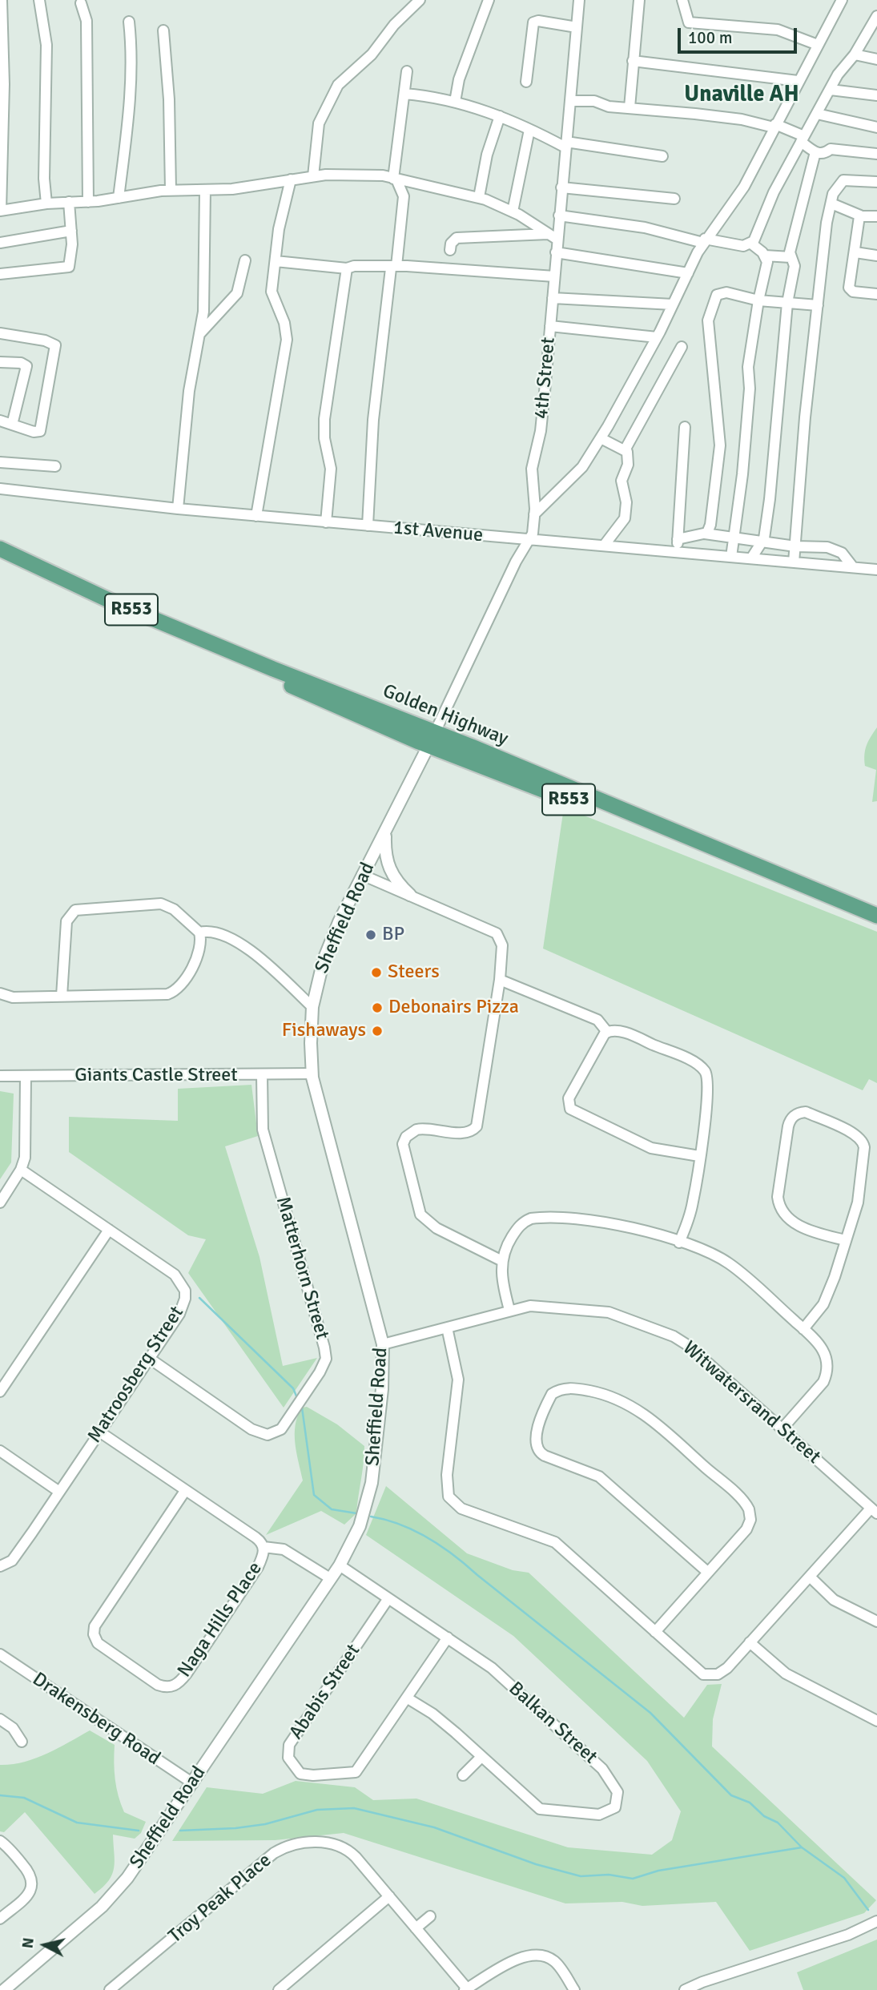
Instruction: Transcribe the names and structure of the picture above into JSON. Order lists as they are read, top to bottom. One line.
{"streets":{"main road":["R553","Golden Highway"],"street":["4th Street","1st Avenue","Sheffield Road","Giants Castle Street","Matterhorn Street","Matroosberg Street","Witwatersrand Street","Naga Hills Place","Ababis Street","Drakensberg Road","Balkan Street","Troy Peak Place"]},"crossings":[["4th Street","1st Avenue"],["4th Street","Golden Highway"],["4th Street","Sheffield Road"],["Golden Highway","Sheffield Road"],["Sheffield Road","Giants Castle Street"],["Sheffield Road","Witwatersrand Street"],["Sheffield Road","Drakensberg Road"],["Sheffield Road","Balkan Street"],["Giants Castle Street","Matterhorn Street"],["Matterhorn Street","Matroosberg Street"],["Matroosberg Street","Naga Hills Place"],["Ababis Street","Balkan Street"]],"districts":["Unaville AH"],"places":["BP","Steers","Debonairs Pizza","Fishaways"],"scale_bar":"100 m","north":"left"}
